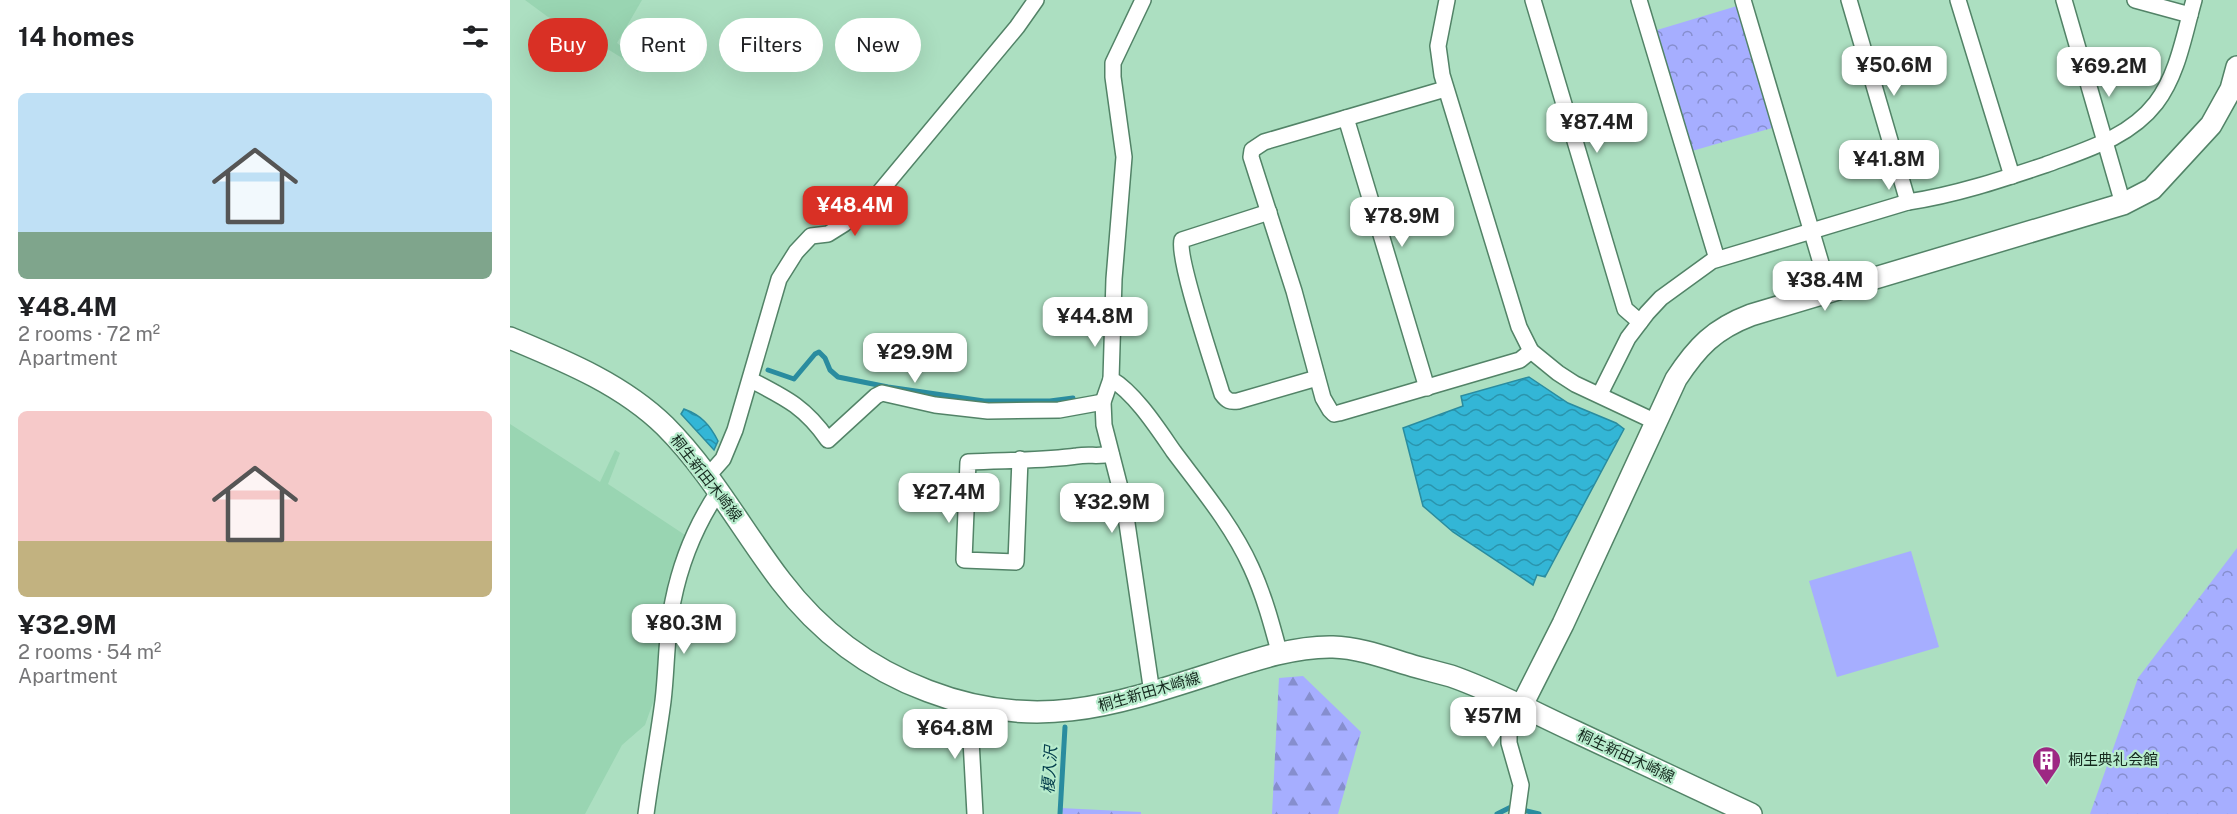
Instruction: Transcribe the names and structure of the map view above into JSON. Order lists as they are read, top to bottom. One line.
{"streets":{"main road":["桐生新田木崎線"]},"water":["榎入沢"],"places":{"building":["桐生典礼会館"]},"page":{"heading":"14 homes","chip":["Buy","Rent","Filters","New"],"price":["¥50.6M","¥69.2M","¥87.4M","¥41.8M","¥48.4M","¥78.9M","¥38.4M","¥44.8M","¥29.9M","¥27.4M","¥32.9M","¥80.3M","¥57M","¥64.8M"],"list":[{"name":"¥48.4M","note":"2 rooms · 72 m² · Apartment"},{"name":"¥32.9M","note":"2 rooms · 54 m² · Apartment"}]}}
